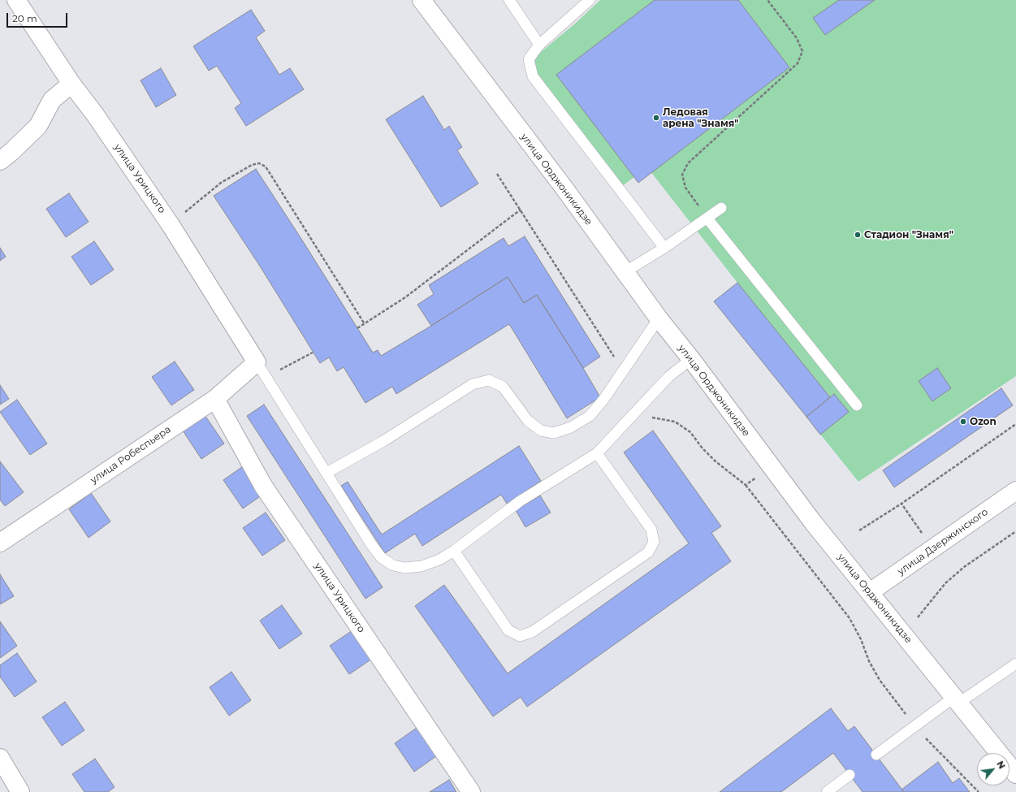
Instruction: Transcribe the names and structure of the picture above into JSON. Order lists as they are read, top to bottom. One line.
{"streets":{"street":["улица Урицкого","улица Орджоникидзе","улица Робеспьера","улица Дзержинского"]},"crossings":[["улица Урицкого","улица Робеспьера"],["улица Орджоникидзе","улица Дзержинского"]],"places":["Ледовая арена \"Знамя\"","Стадион \"Знамя\"","Ozon"],"scale_bar":"20 m","north":"top right"}
